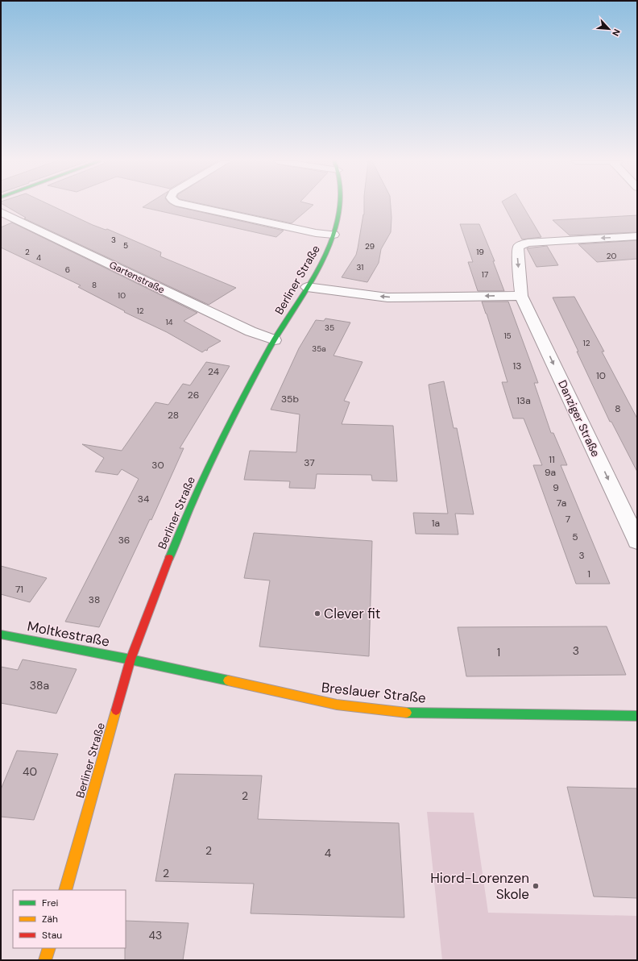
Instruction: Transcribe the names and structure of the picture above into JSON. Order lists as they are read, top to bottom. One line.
{"streets":{"street":["Gartenstraße","Berliner Straße","Danziger Straße","Moltkestraße","Breslauer Straße"]},"crossings":[["Gartenstraße","Berliner Straße"],["Berliner Straße","Moltkestraße"],["Berliner Straße","Breslauer Straße"],["Moltkestraße","Breslauer Straße"]],"places":["Clever fit","Hiord-Lorenzen Skole"],"house_numbers":["3","5","29","2","19","20","4","31","6","17","8","10","12","14","35","15","12","35a","13","24","10","26","35b","13a","8","28","11","37","30","9a","9","34","7a","7","1a","5","36","3","1","71","38","3","1","38a","40","2","2","4","2","43"],"legend":["Frei","Zäh","Stau"],"north":"bottom right"}
